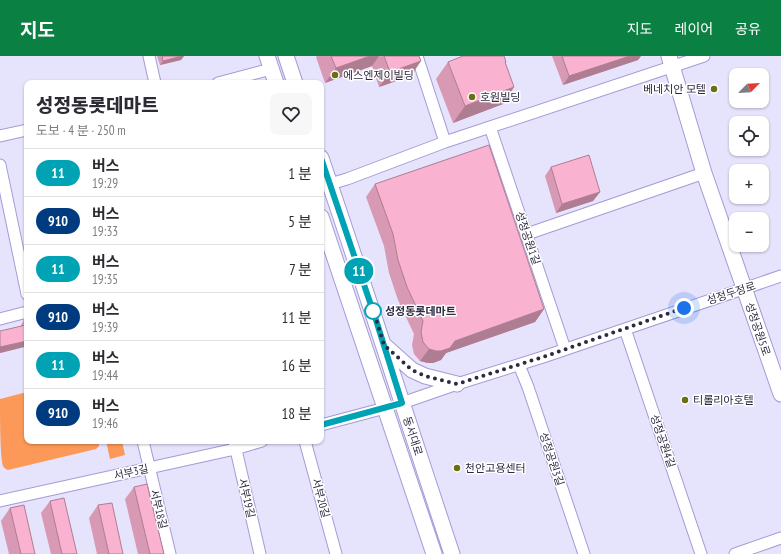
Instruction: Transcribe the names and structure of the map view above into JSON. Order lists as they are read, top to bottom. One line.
{"streets":{"main road":["성정두정로","성정공원5로","동서대로"],"street":["성정공원1길","성정공원4길","성정공원3길","서부3길","서부19길","서부20길","서부18길"]},"crossings":[["성정공원1길","성정두정로"],["성정두정로","성정공원5로"],["성정두정로","동서대로"],["성정두정로","성정공원4길"],["성정두정로","성정공원3길"],["서부3길","서부19길"],["서부3길","서부18길"]],"places":["에스엔제이빌딩","베네치안 모텔","호원빌딩","성정동롯데마트","티롤리아호텔","천안고용센터"],"lines":["bus line 11"],"north":"top right","page":{"header":"지도","nav":["지도","레이어","공유"],"on_map":"11","map_buttons":["+","−"],"heading":["성정동롯데마트","도보 · 4 분 · 250 m"],"list":[{"mark":"11","name":"버스","note":"19:29","value":"1 분"},{"mark":"910","name":"버스","note":"19:33","value":"5 분"},{"mark":"11","name":"버스","note":"19:35","value":"7 분"},{"mark":"910","name":"버스","note":"19:39","value":"11 분"},{"mark":"11","name":"버스","note":"19:44","value":"16 분"},{"mark":"910","name":"버스","note":"19:46","value":"18 분"}]}}
